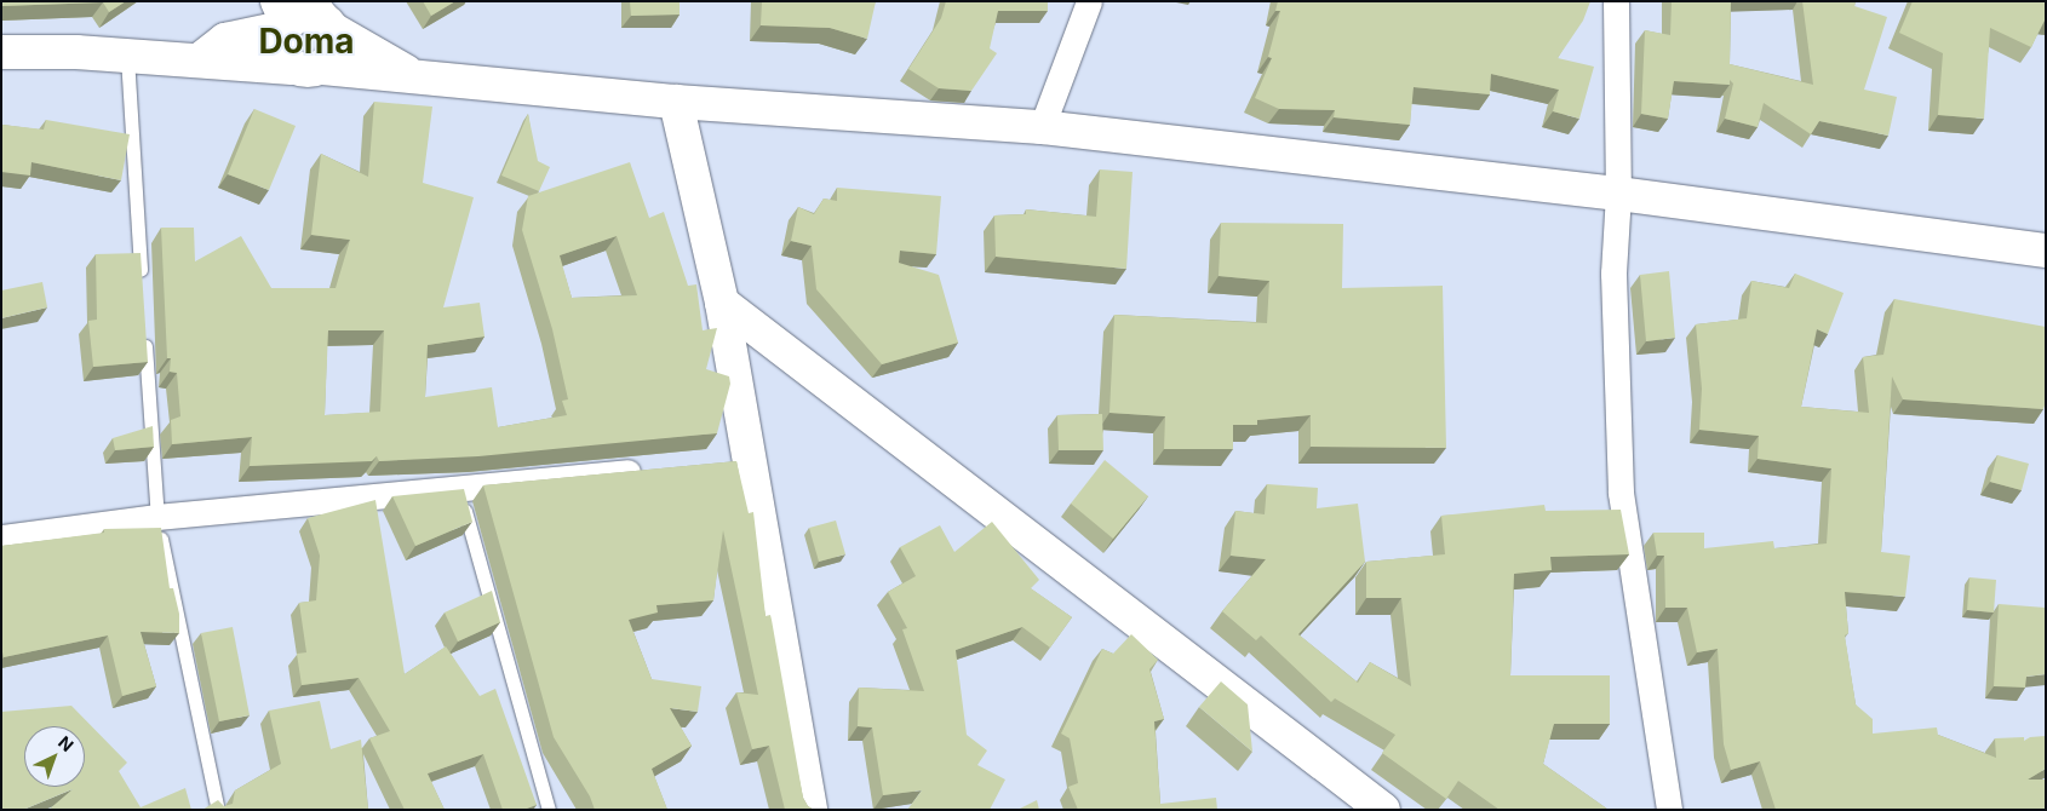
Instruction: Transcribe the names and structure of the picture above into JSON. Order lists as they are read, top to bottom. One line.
{"districts":["Doma"],"north":"top right"}
